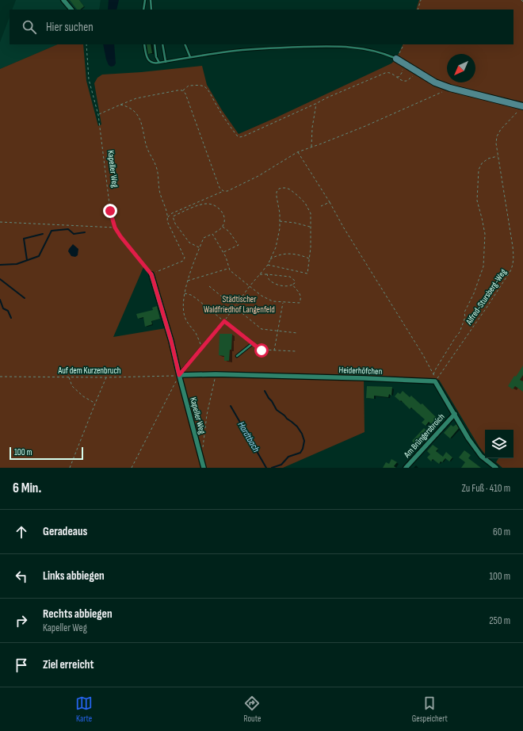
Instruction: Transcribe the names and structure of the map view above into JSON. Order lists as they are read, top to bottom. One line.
{"streets":{"street":["Kapeller Weg","Heiderhöfchen","Am Brüngersbroich"],"path":["Alfred-Stursberg-Weg","Auf dem Kurzenbruch"]},"crossings":[["Kapeller Weg","Auf dem Kurzenbruch"],["Kapeller Weg","Heiderhöfchen"],["Alfred-Stursberg-Weg","Heiderhöfchen"],["Auf dem Kurzenbruch","Heiderhöfchen"]],"water":["Hardtbach"],"parks":["Städtischer Waldfriedhof Langenfeld"],"scale_bar":"100 m","north":"bottom left","page":{"search":"Hier suchen","scale":"100 m","heading":["6 Min.","Zu Fuß · 410 m"],"list":[["Geradeaus","60 m"],["Links abbiegen","100 m"],["Rechts abbiegen","Kapeller Weg","250 m"],"Ziel erreicht"],"nav":["Karte","Route","Gespeichert"]}}
